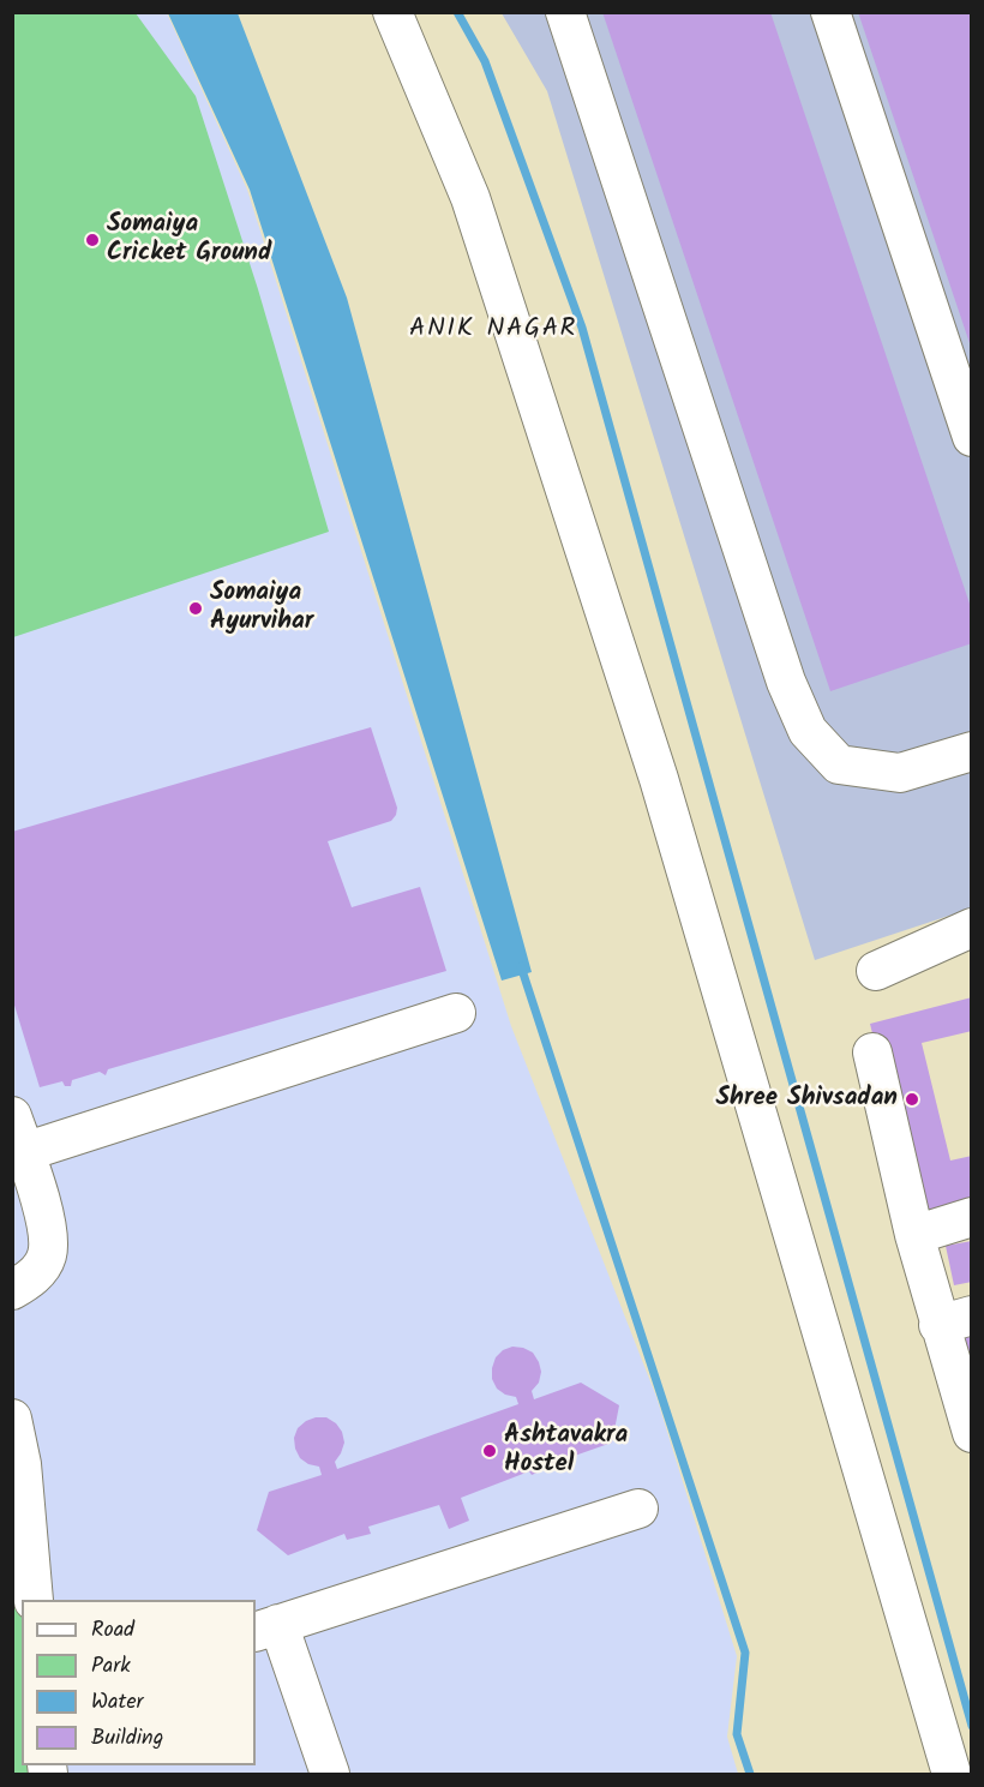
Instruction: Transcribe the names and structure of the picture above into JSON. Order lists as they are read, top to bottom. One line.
{"districts":["ANIK NAGAR"],"places":["Somaiya Cricket Ground","Somaiya Ayurvihar","Shree Shivsadan","Ashtavakra Hostel"],"legend":["Road","Park","Water","Building"]}
